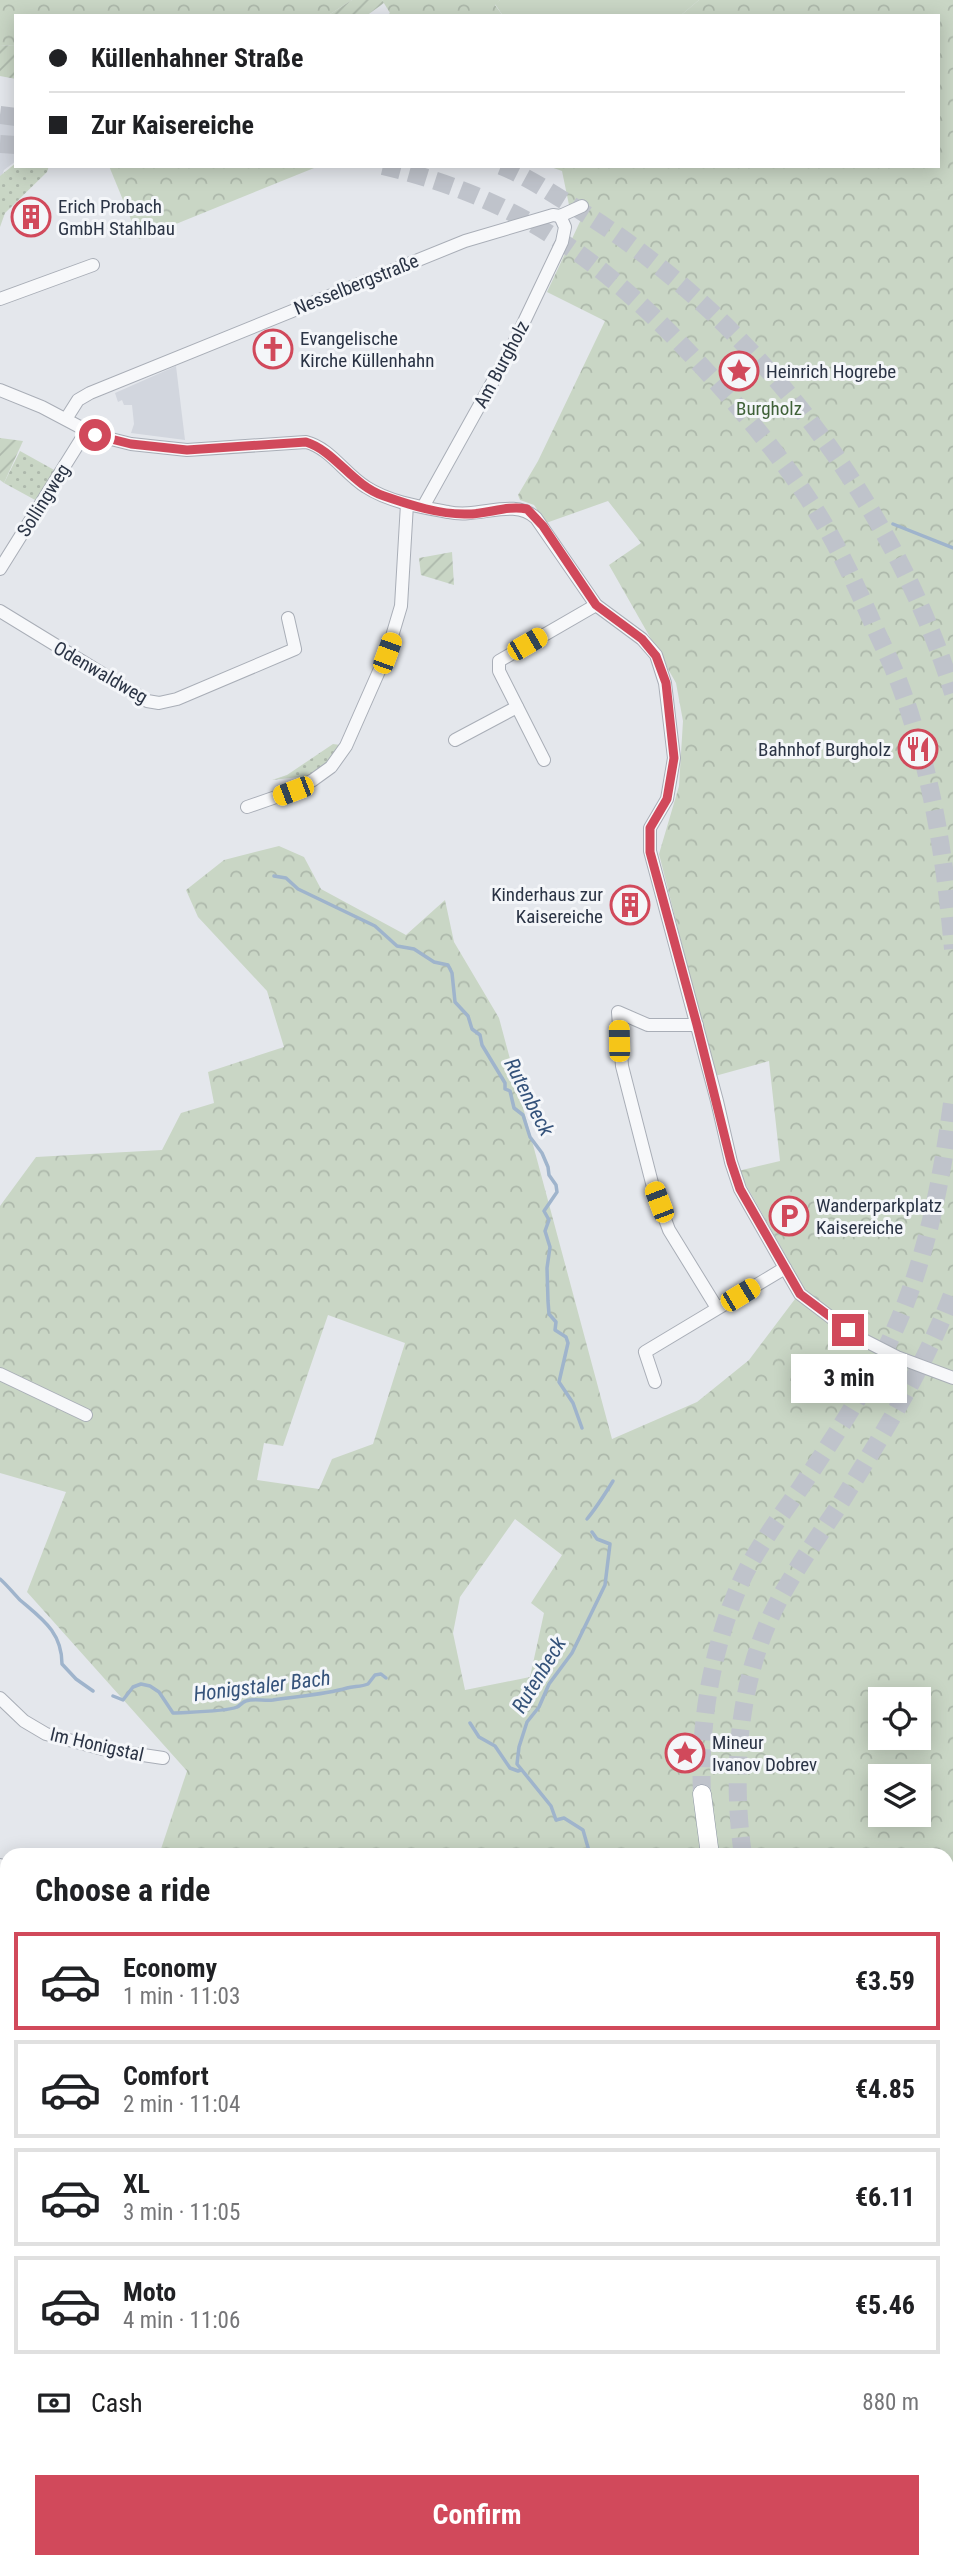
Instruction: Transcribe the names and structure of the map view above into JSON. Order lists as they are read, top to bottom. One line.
{"streets":{"street":["Nesselbergstraße","Am Burgholz","Sollingweg","Odenwaldweg","Im Honigstal"]},"crossings":[["Nesselbergstraße","Am Burgholz"]],"water":["Rutenbeck","Honigstaler Bach"],"parks":["Burgholz"],"places":{"building":["Erich Probach GmbH Stahlbau","Kinderhaus zur Kaisereiche"],"church":["Evangelische Kirche Küllenhahn"],"place":["Heinrich Hogrebe","Mineur Ivanov Dobrev"],"restaurant":["Bahnhof Burgholz"],"parking":["Wanderparkplatz Kaisereiche"]},"page":{"banner":["Küllenhahner Straße","Zur Kaisereiche"],"bubble":"3 min","heading":"Choose a ride","list":[{"name":"Economy","note":"1 min · 11:03","value":"€3.59"},{"name":"Comfort","note":"2 min · 11:04","value":"€4.85"},{"name":"XL","note":"3 min · 11:05","value":"€6.11"},{"name":"Moto","note":"4 min · 11:06","value":"€5.46"}],"pay":["Cash","880 m"],"buttons":"Confirm"}}
